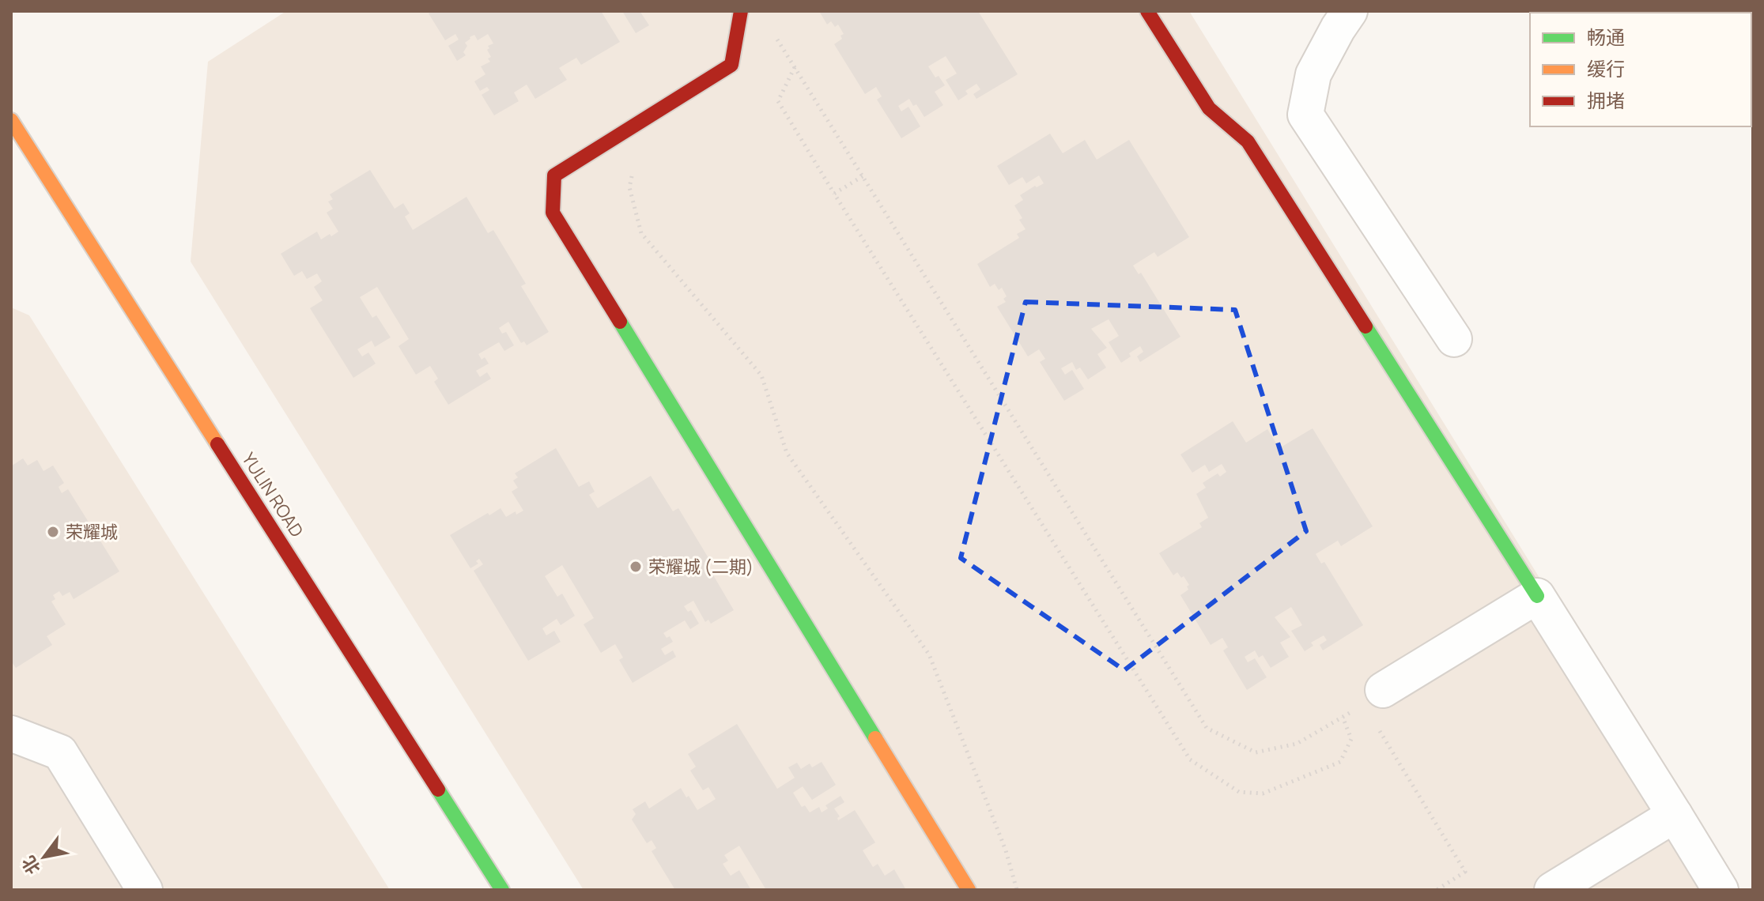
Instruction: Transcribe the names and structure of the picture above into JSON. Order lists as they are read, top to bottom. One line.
{"streets":{"street":["YULIN ROAD"]},"places":["荣耀城","荣耀城 (二期)"],"legend":["畅通","缓行","拥堵"],"north":"bottom left"}
